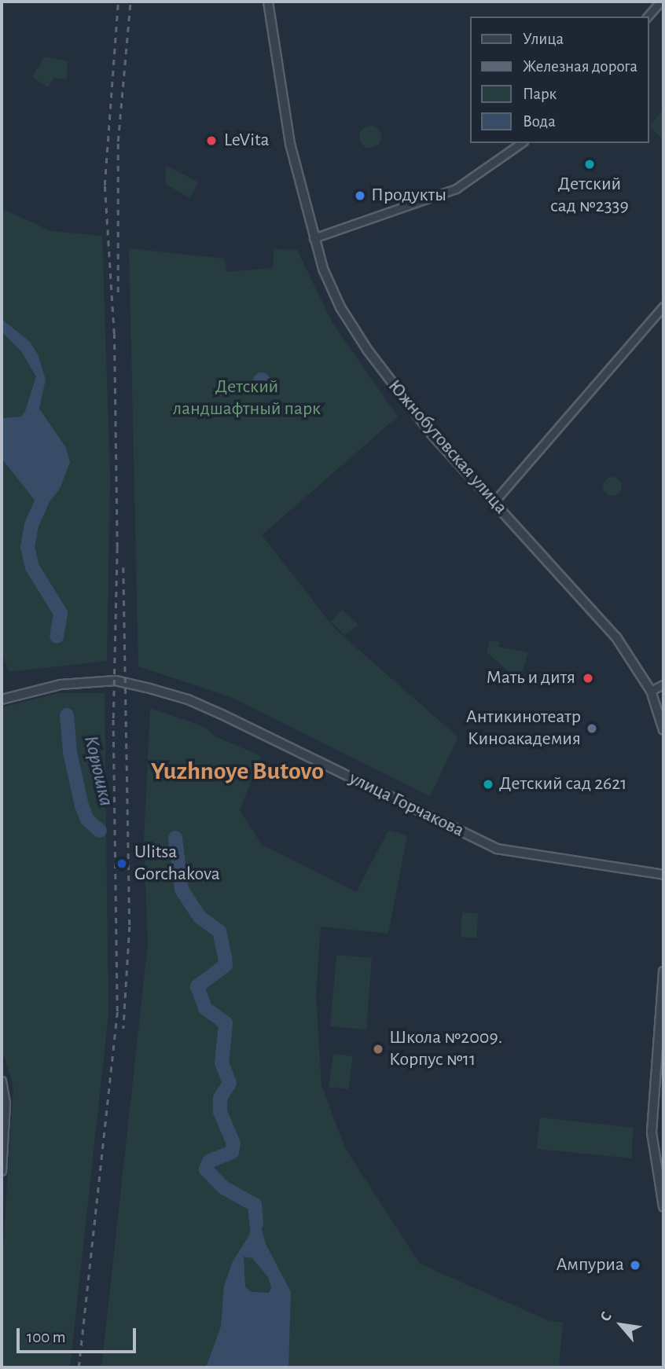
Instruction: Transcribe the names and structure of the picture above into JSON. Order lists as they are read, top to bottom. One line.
{"streets":{"street":["Южнобутовская улица","улица Горчакова"]},"districts":["Yuzhnoye Butovo"],"water":["Корюшка"],"parks":["Детский ландшафтный парк"],"places":["LeVita","Детский сад №2339","Продукты","Мать и дитя","Антикинотеатр Киноакадемия","Детский сад 2621","Ulitsa Gorchakova","Школа №2009. Корпус №11","Ампуриа"],"legend":["Улица","Железная дорога","Парк","Вода"],"scale_bar":"100 m","north":"top left"}
